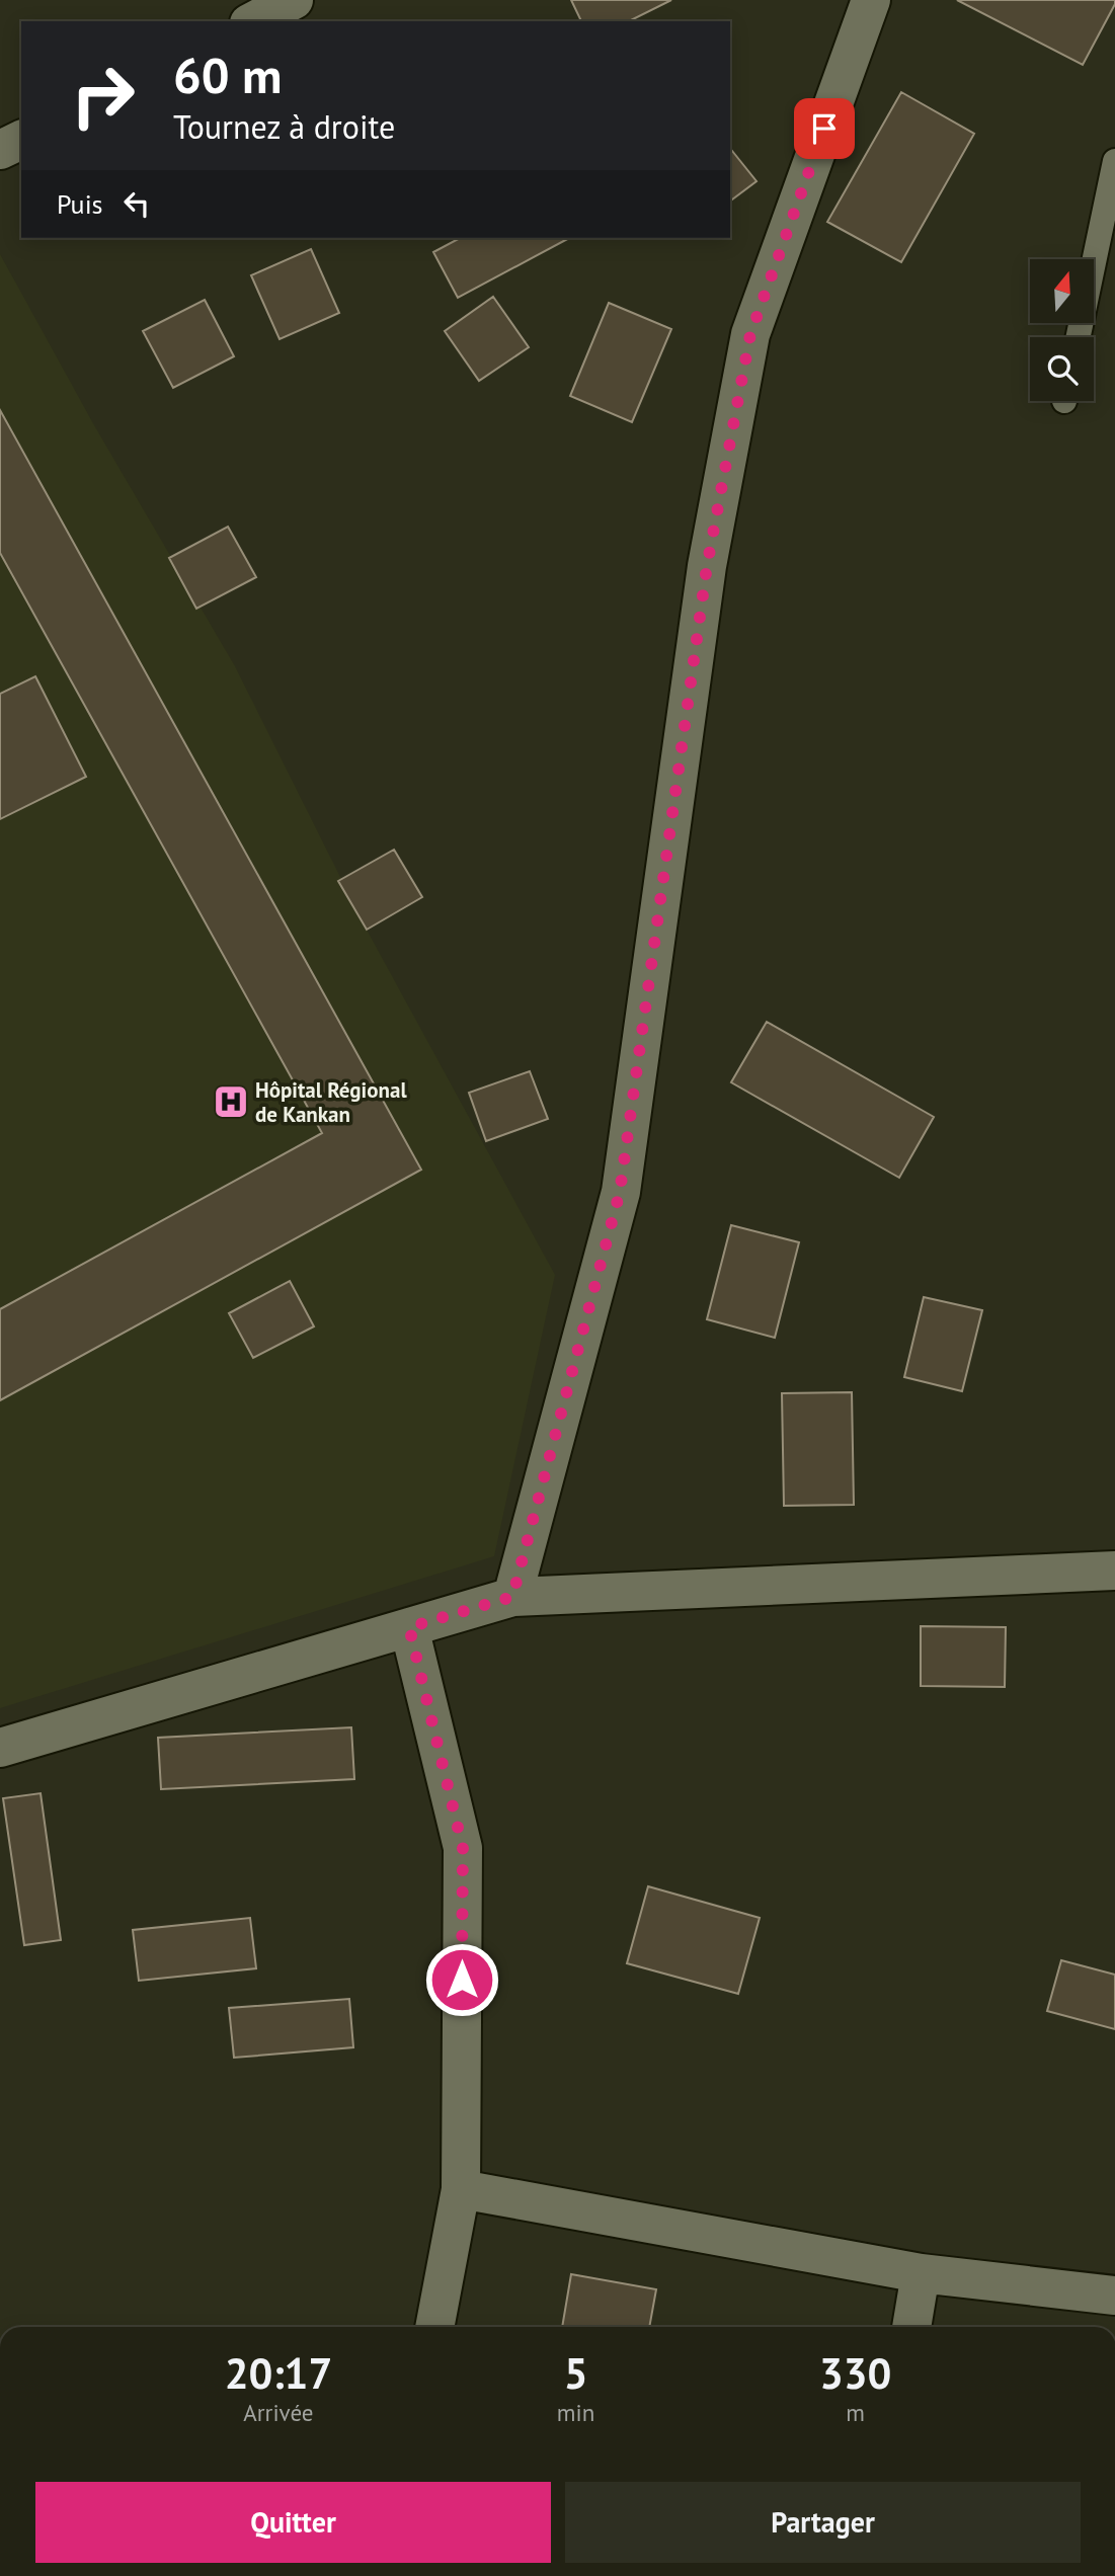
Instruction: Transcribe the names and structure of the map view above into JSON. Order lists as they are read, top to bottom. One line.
{"places":{"hospital":["Hôpital Régional de Kankan"]},"north":"top","page":{"turn":["60 m","Tournez à droite"],"then":"Puis","eta":["20:17","Arrivée","5","min","330","m"],"buttons":["Quitter","Partager"]}}
